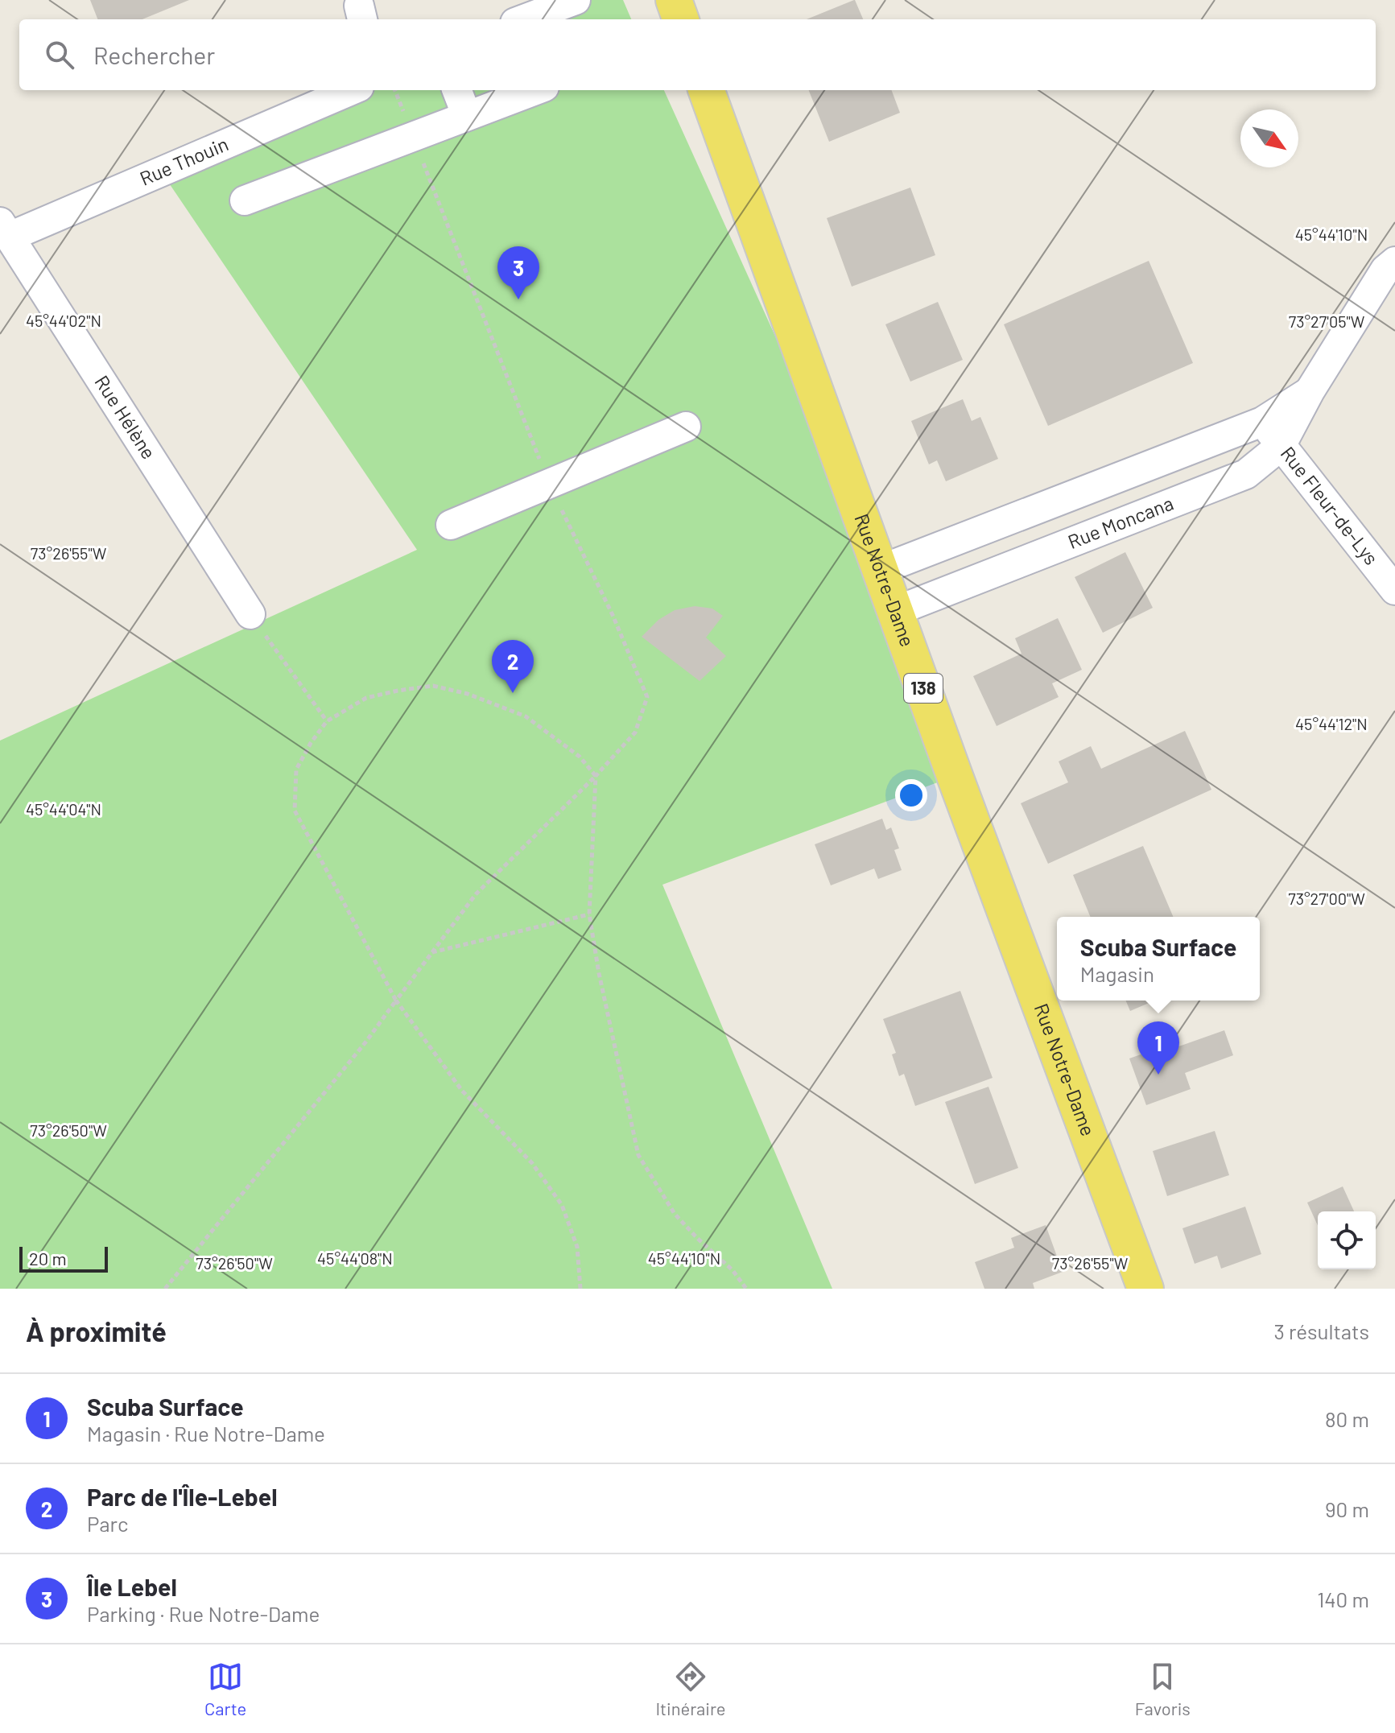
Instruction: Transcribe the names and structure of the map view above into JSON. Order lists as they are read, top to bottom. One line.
{"streets":{"main road":["Rue Notre-Dame","138"],"street":["Rue Thouin","Rue Hélène","Rue Fleur-de-Lys","Rue Moncana"]},"crossings":[["Rue Thouin","Rue Hélène"],["Rue Fleur-de-Lys","Rue Moncana"],["Rue Moncana","Rue Notre-Dame"]],"scale_bar":"20 m","north":"bottom right","page":{"search":"Rechercher","pins":["3","2","1"],"popup":["Scuba Surface","Magasin"],"scale":"20 m","heading":["À proximité","3 résultats"],"list":[{"mark":"1","name":"Scuba Surface","note":"Magasin · Rue Notre-Dame","value":"80 m"},{"mark":"2","name":"Parc de l'Île-Lebel","note":"Parc","value":"90 m"},{"mark":"3","name":"Île Lebel","note":"Parking · Rue Notre-Dame","value":"140 m"}],"nav":["Carte","Itinéraire","Favoris"]},"coordinates":["45°44'10\"N","45°44'02\"N","73°27'05\"W","73°26'55\"W","45°44'12\"N","45°44'04\"N","73°27'00\"W","73°26'50\"W","45°44'08\"N"]}
